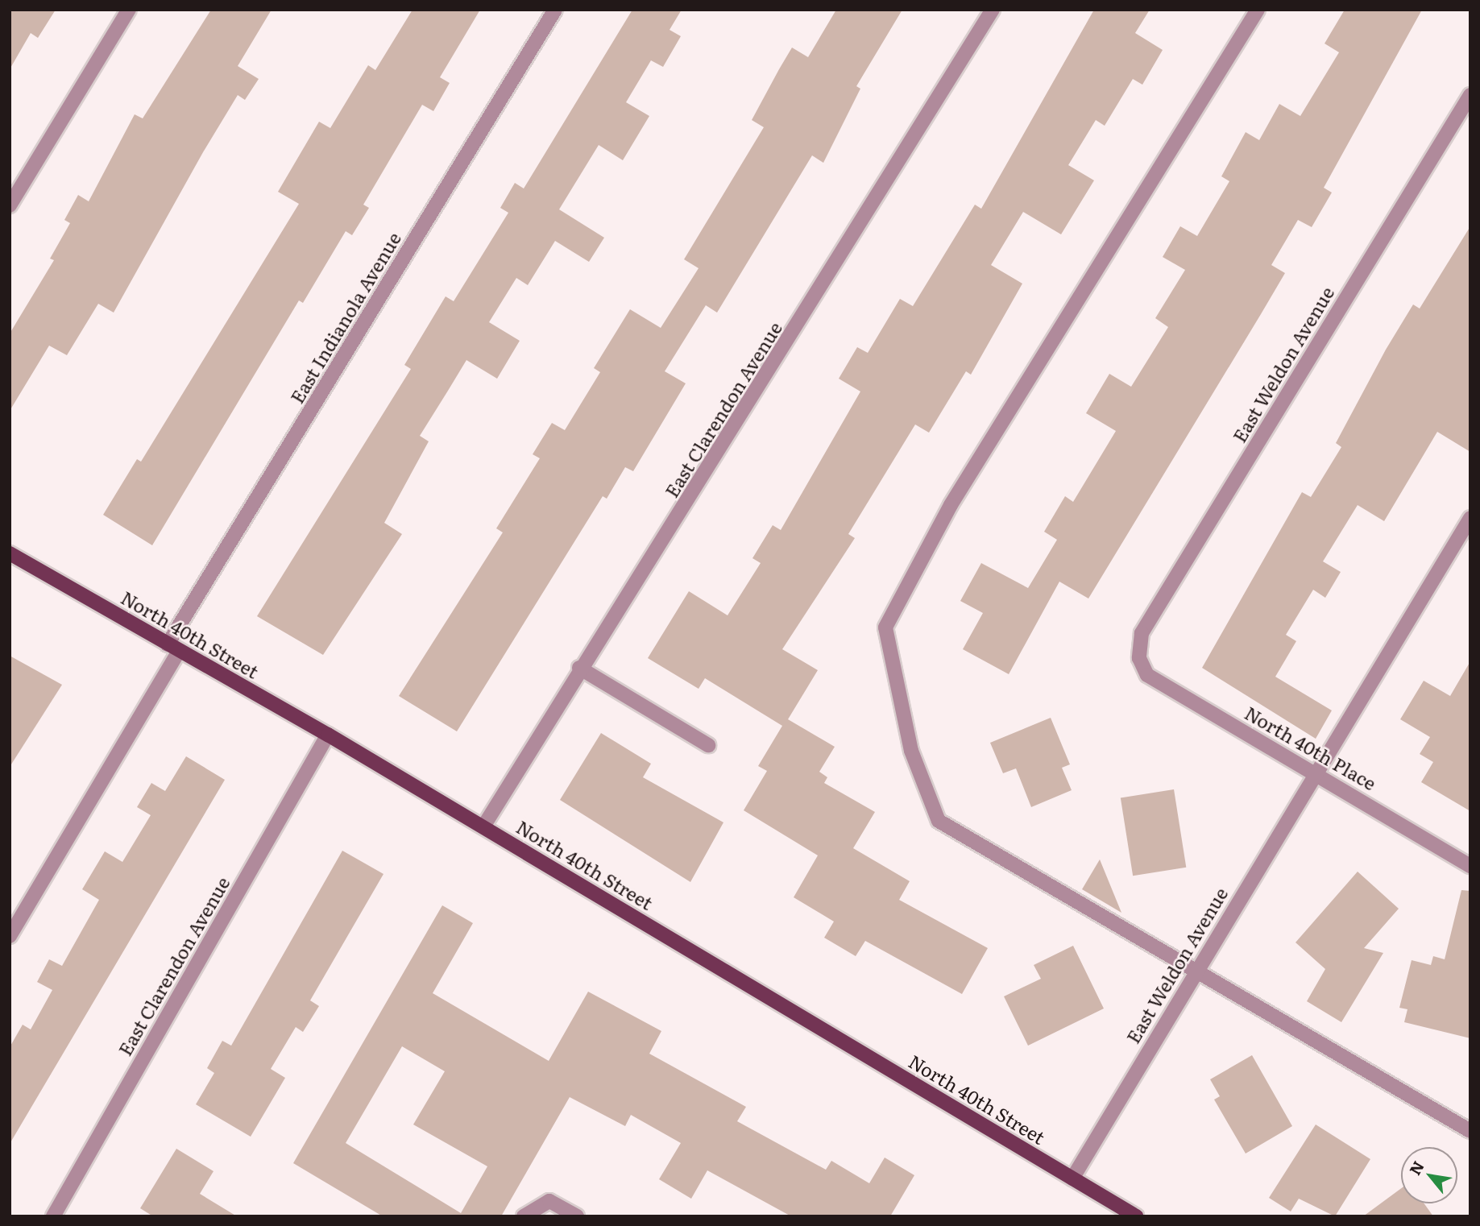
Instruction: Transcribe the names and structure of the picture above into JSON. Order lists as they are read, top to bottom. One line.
{"streets":{"main road":["North 40th Street"],"street":["East Indianola Avenue","East Weldon Avenue","East Clarendon Avenue","North 40th Place"]},"crossings":[["East Indianola Avenue","North 40th Street"],["East Weldon Avenue","North 40th Street"],["East Weldon Avenue","North 40th Place"],["East Clarendon Avenue","North 40th Street"]],"north":"top left"}
